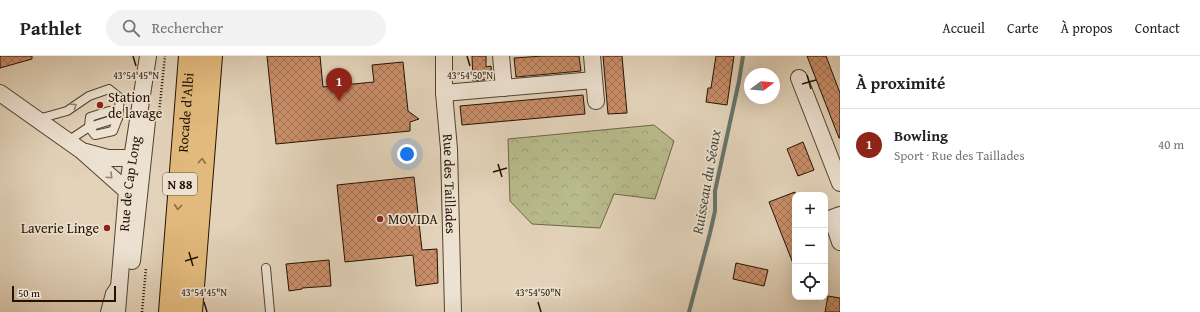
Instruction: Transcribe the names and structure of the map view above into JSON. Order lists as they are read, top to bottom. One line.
{"streets":{"highway":["Rocade d'Albi","N 88"],"street":["Rue de Cap Long","Rue des Taillades"]},"water":["Ruisseau du Séoux"],"places":["Station de lavage","MOVIDA","Laverie Linge"],"scale_bar":"50 m","north":"right","page":{"header":"Pathlet","search":"Rechercher","nav":["Accueil","Carte","À propos","Contact"],"heading":"À proximité","pins":"1","list":[{"mark":"1","name":"Bowling","note":"Sport · Rue des Taillades","value":"40 m"}],"map_buttons":["+","−"],"scale":"50 m"},"coordinates":["43°54'45\"N","43°54'50\"N"]}
